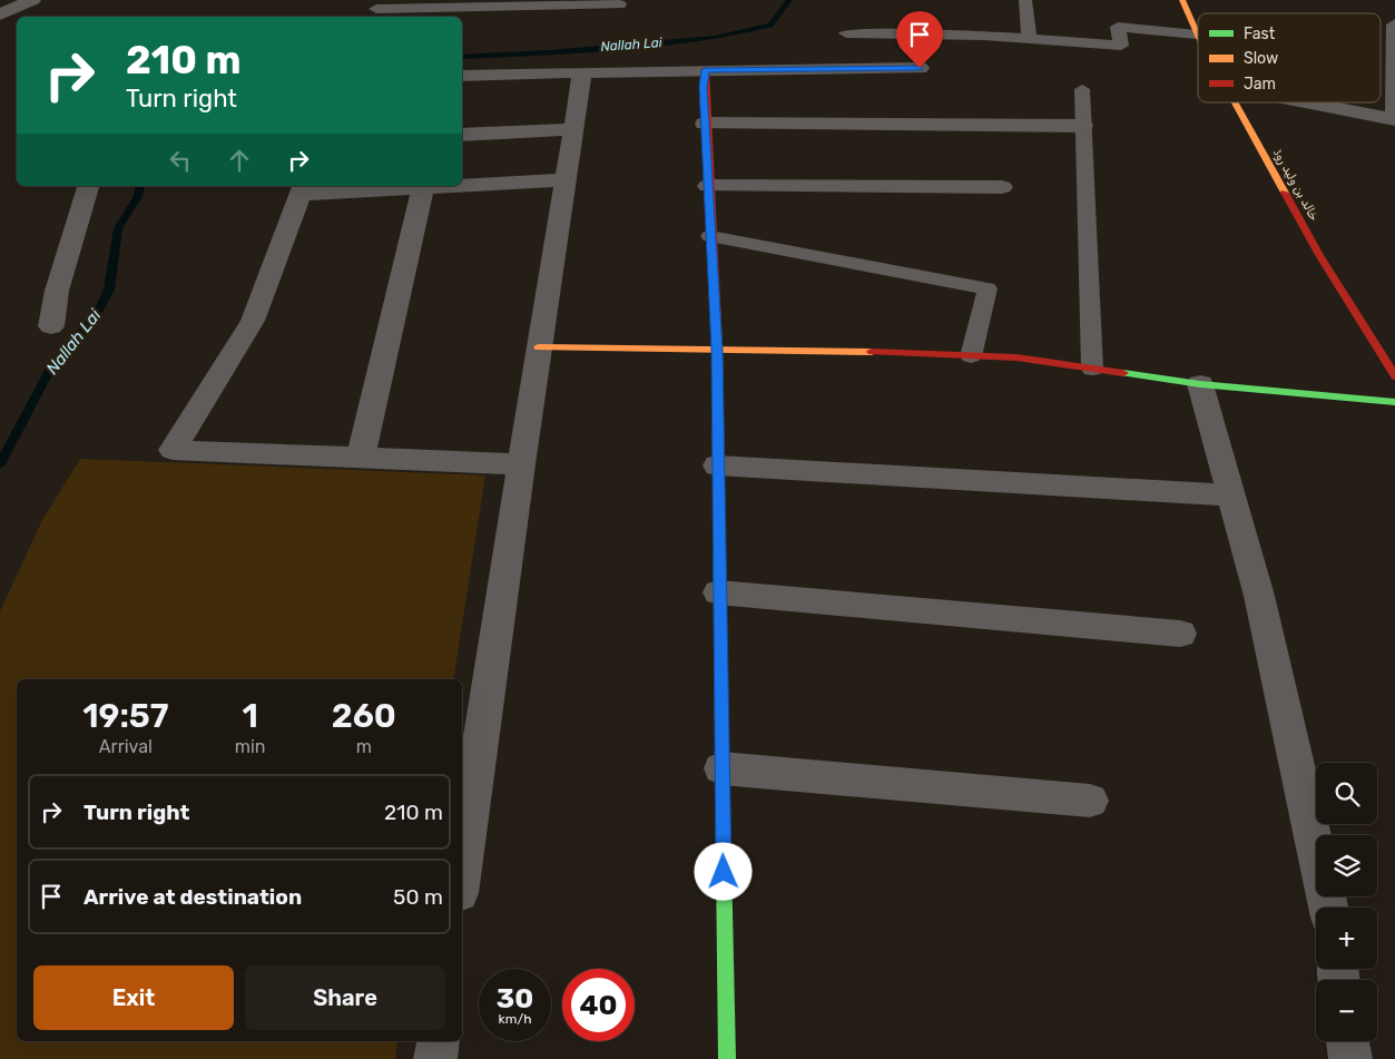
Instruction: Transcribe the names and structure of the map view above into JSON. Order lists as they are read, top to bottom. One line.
{"streets":{"street":["خالد بن ولید روڈ"]},"water":["Nallah Lai"],"legend":["Fast","Slow","Jam"],"page":{"turn":["210 m","Turn right"],"eta":["19:57","Arrival","1","min","260","m"],"map_buttons":["+","−"],"list":[{"name":"Turn right","value":"210 m"},{"name":"Arrive at destination","value":"50 m"}],"buttons":["Exit","Share"],"speed":"30 km/h","limit":"40"}}
